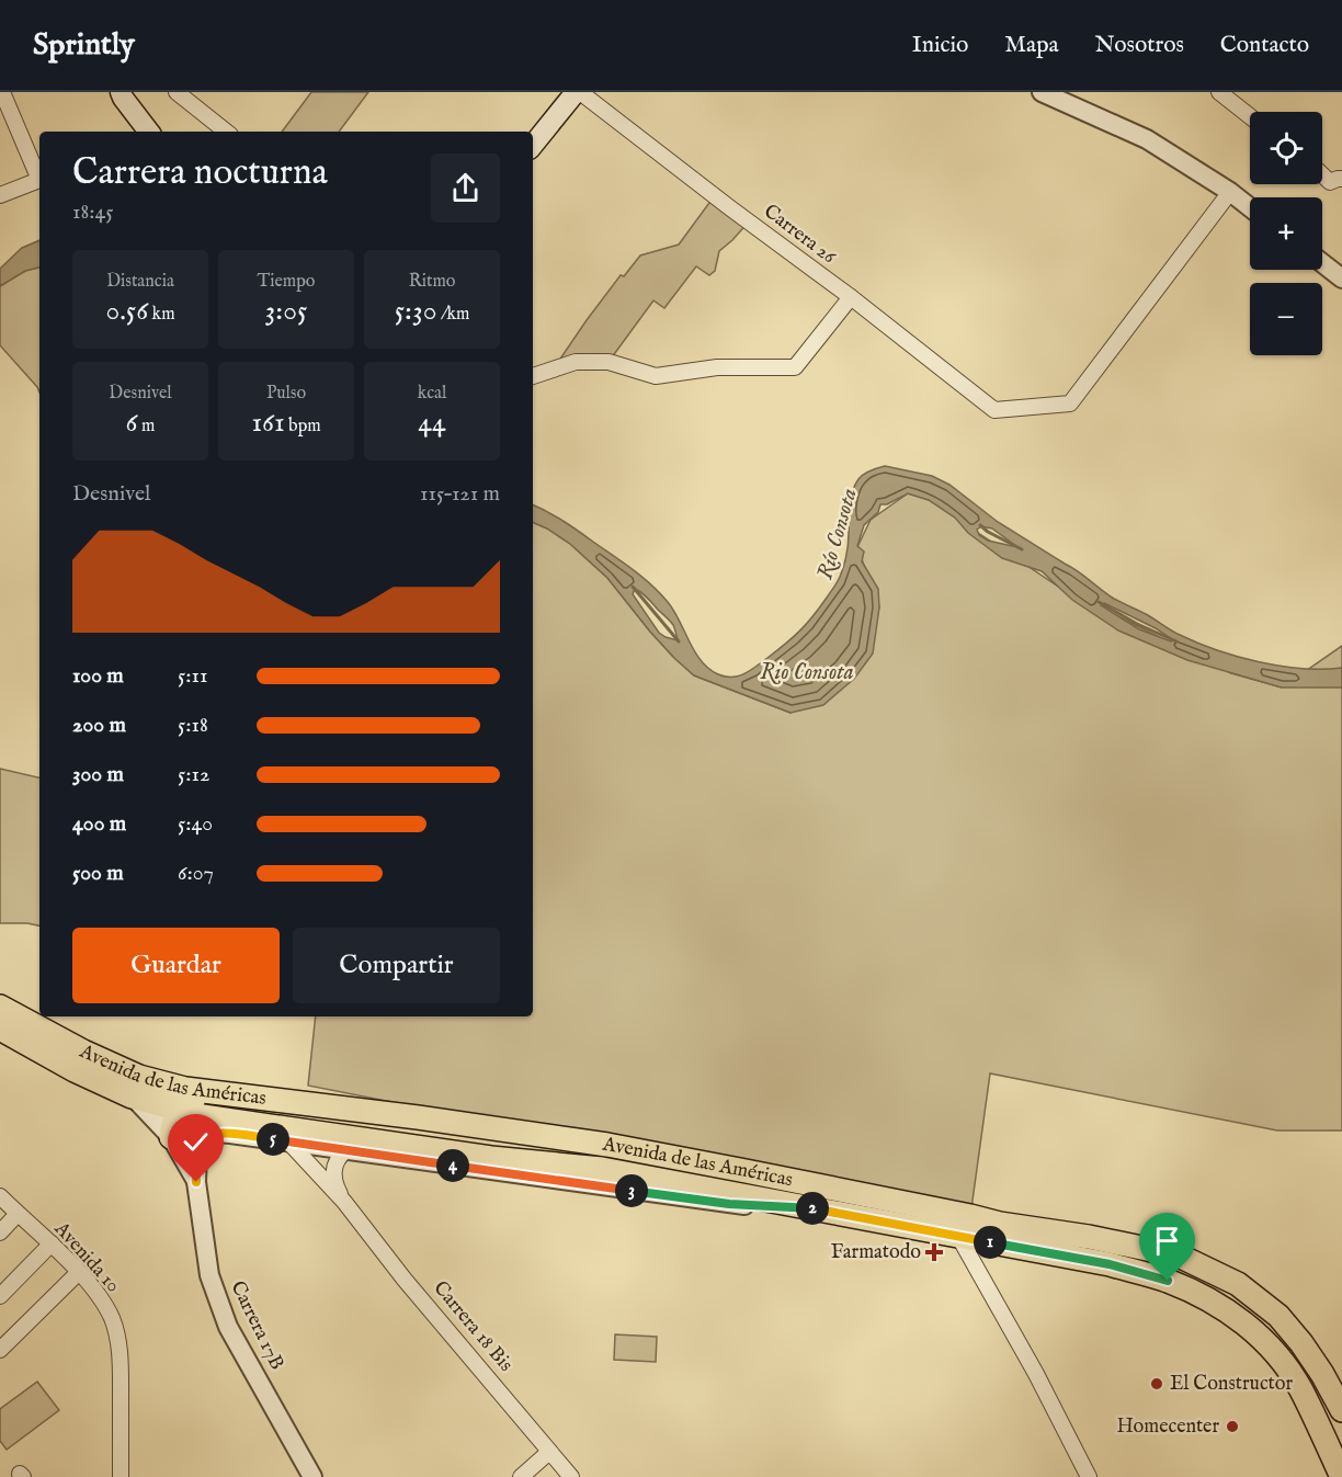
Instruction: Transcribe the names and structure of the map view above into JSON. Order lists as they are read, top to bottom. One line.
{"streets":{"main road":["Avenida de las Américas"],"street":["Carrera 26","Avenida 10","Carrera 17B","Carrera 18 Bis"]},"crossings":[["Avenida de las Américas","Carrera 17B"],["Avenida de las Américas","Carrera 18 Bis"],["Carrera 17B","Carrera 18 Bis"]],"water":["Río Consota","Rio Consota"],"places":{"health":["Farmatodo"],"other":["El Constructor","Homecenter"]},"page":{"header":"Sprintly","nav":["Inicio","Mapa","Nosotros","Contacto"],"map_buttons":["+","−"],"heading":["Carrera nocturna","18:45"],"stats":[["Distancia","0.56 km"],["Tiempo","3:05"],["Ritmo","5:30 /km"],["Desnivel","6 m"],["Pulso","161 bpm"],["kcal","44"]],"chart":["Desnivel","115–121 m"],"list":[{"name":"100 m","note":"5:11"},{"name":"200 m","note":"5:18"},{"name":"300 m","note":"5:12"},{"name":"400 m","note":"5:40"},{"name":"500 m","note":"6:07"}],"buttons":["Guardar","Compartir"],"pins":["5","4","3","2","1"]}}
